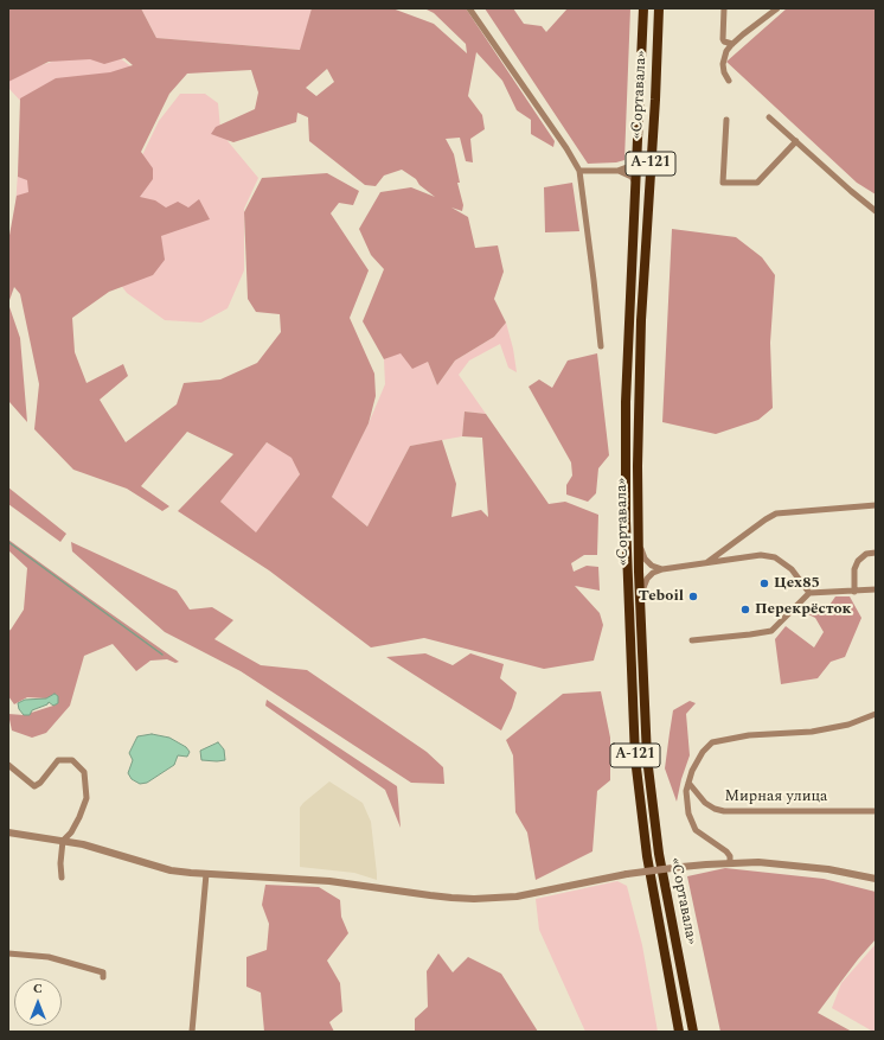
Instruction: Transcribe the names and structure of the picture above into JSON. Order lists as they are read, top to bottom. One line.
{"streets":{"highway":["«Сортавала»","А-121"],"street":["Мирная улица"]},"places":["Цех85","Teboil","Перекрёсток"],"north":"top"}
